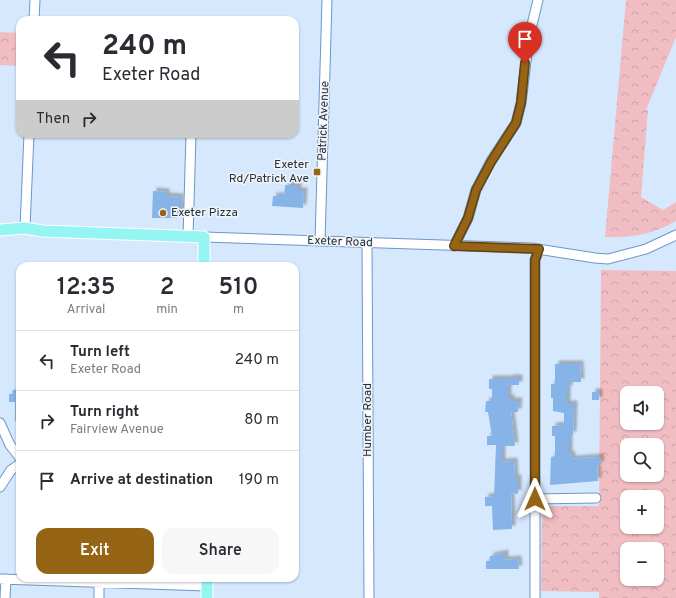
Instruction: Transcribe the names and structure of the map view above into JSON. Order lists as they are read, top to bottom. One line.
{"streets":{"main road":["Exeter Road"],"street":["Patrick Avenue","Humber Road"]},"crossings":[["Patrick Avenue","Exeter Road"],["Exeter Road","Humber Road"]],"places":{"transit":["Exeter Rd/Patrick Ave"],"other":["Exeter Pizza"]},"page":{"turn":["240 m","Exeter Road"],"then":"Then","eta":["12:35","Arrival","2","min","510","m"],"list":[{"name":"Turn left","note":"Exeter Road","value":"240 m"},{"name":"Turn right","note":"Fairview Avenue","value":"80 m"},{"name":"Arrive at destination","value":"190 m"}],"map_buttons":["+","−"],"buttons":["Exit","Share"]}}
